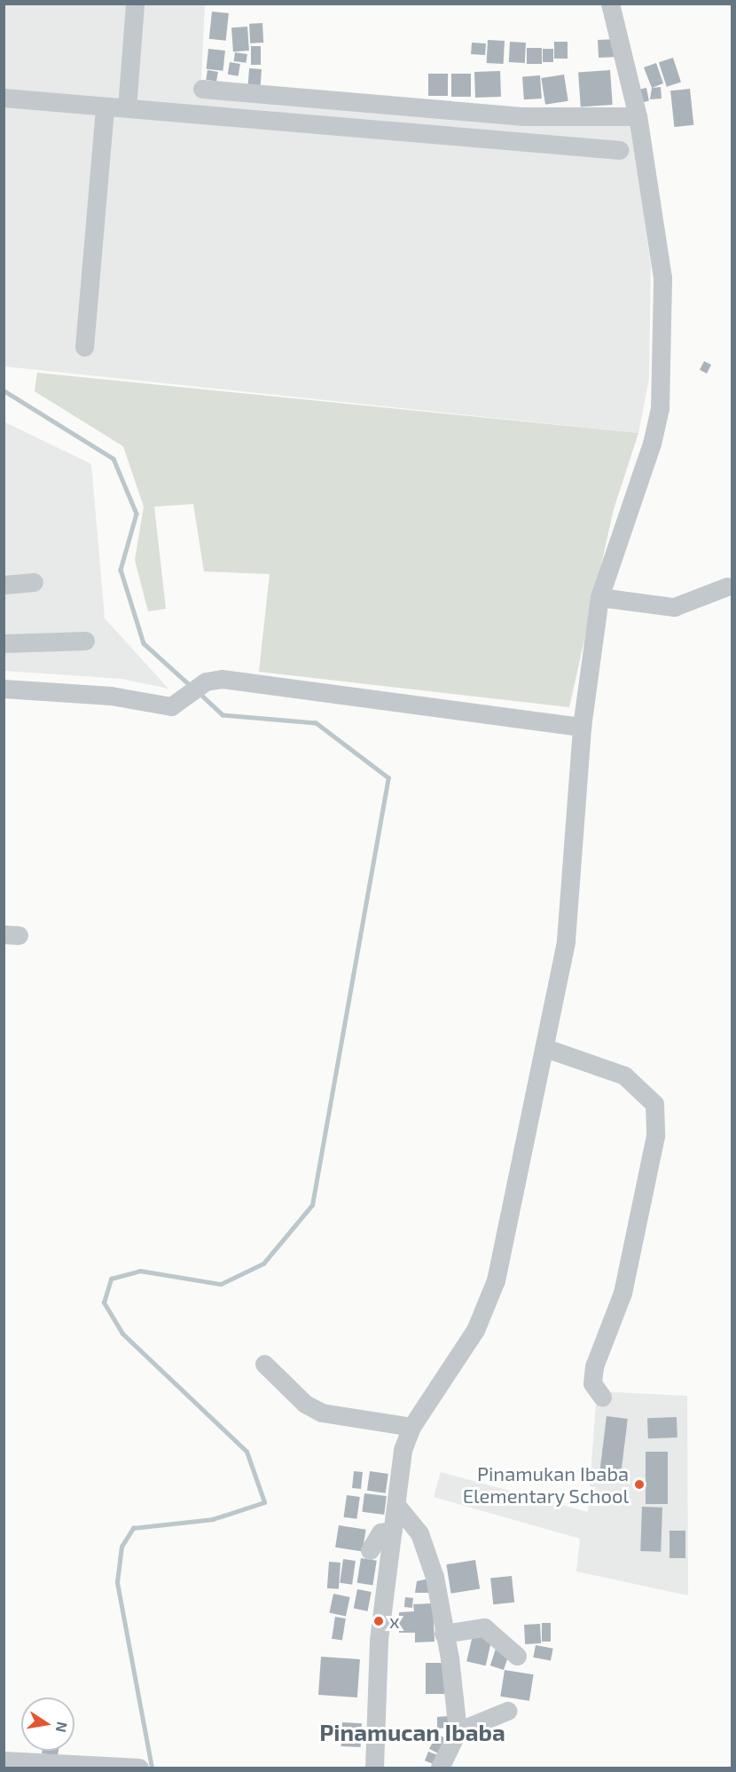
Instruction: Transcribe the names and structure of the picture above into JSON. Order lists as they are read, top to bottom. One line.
{"districts":["Pinamucan Ibaba"],"places":["Pinamukan Ibaba Elementary School","x"],"north":"right"}
